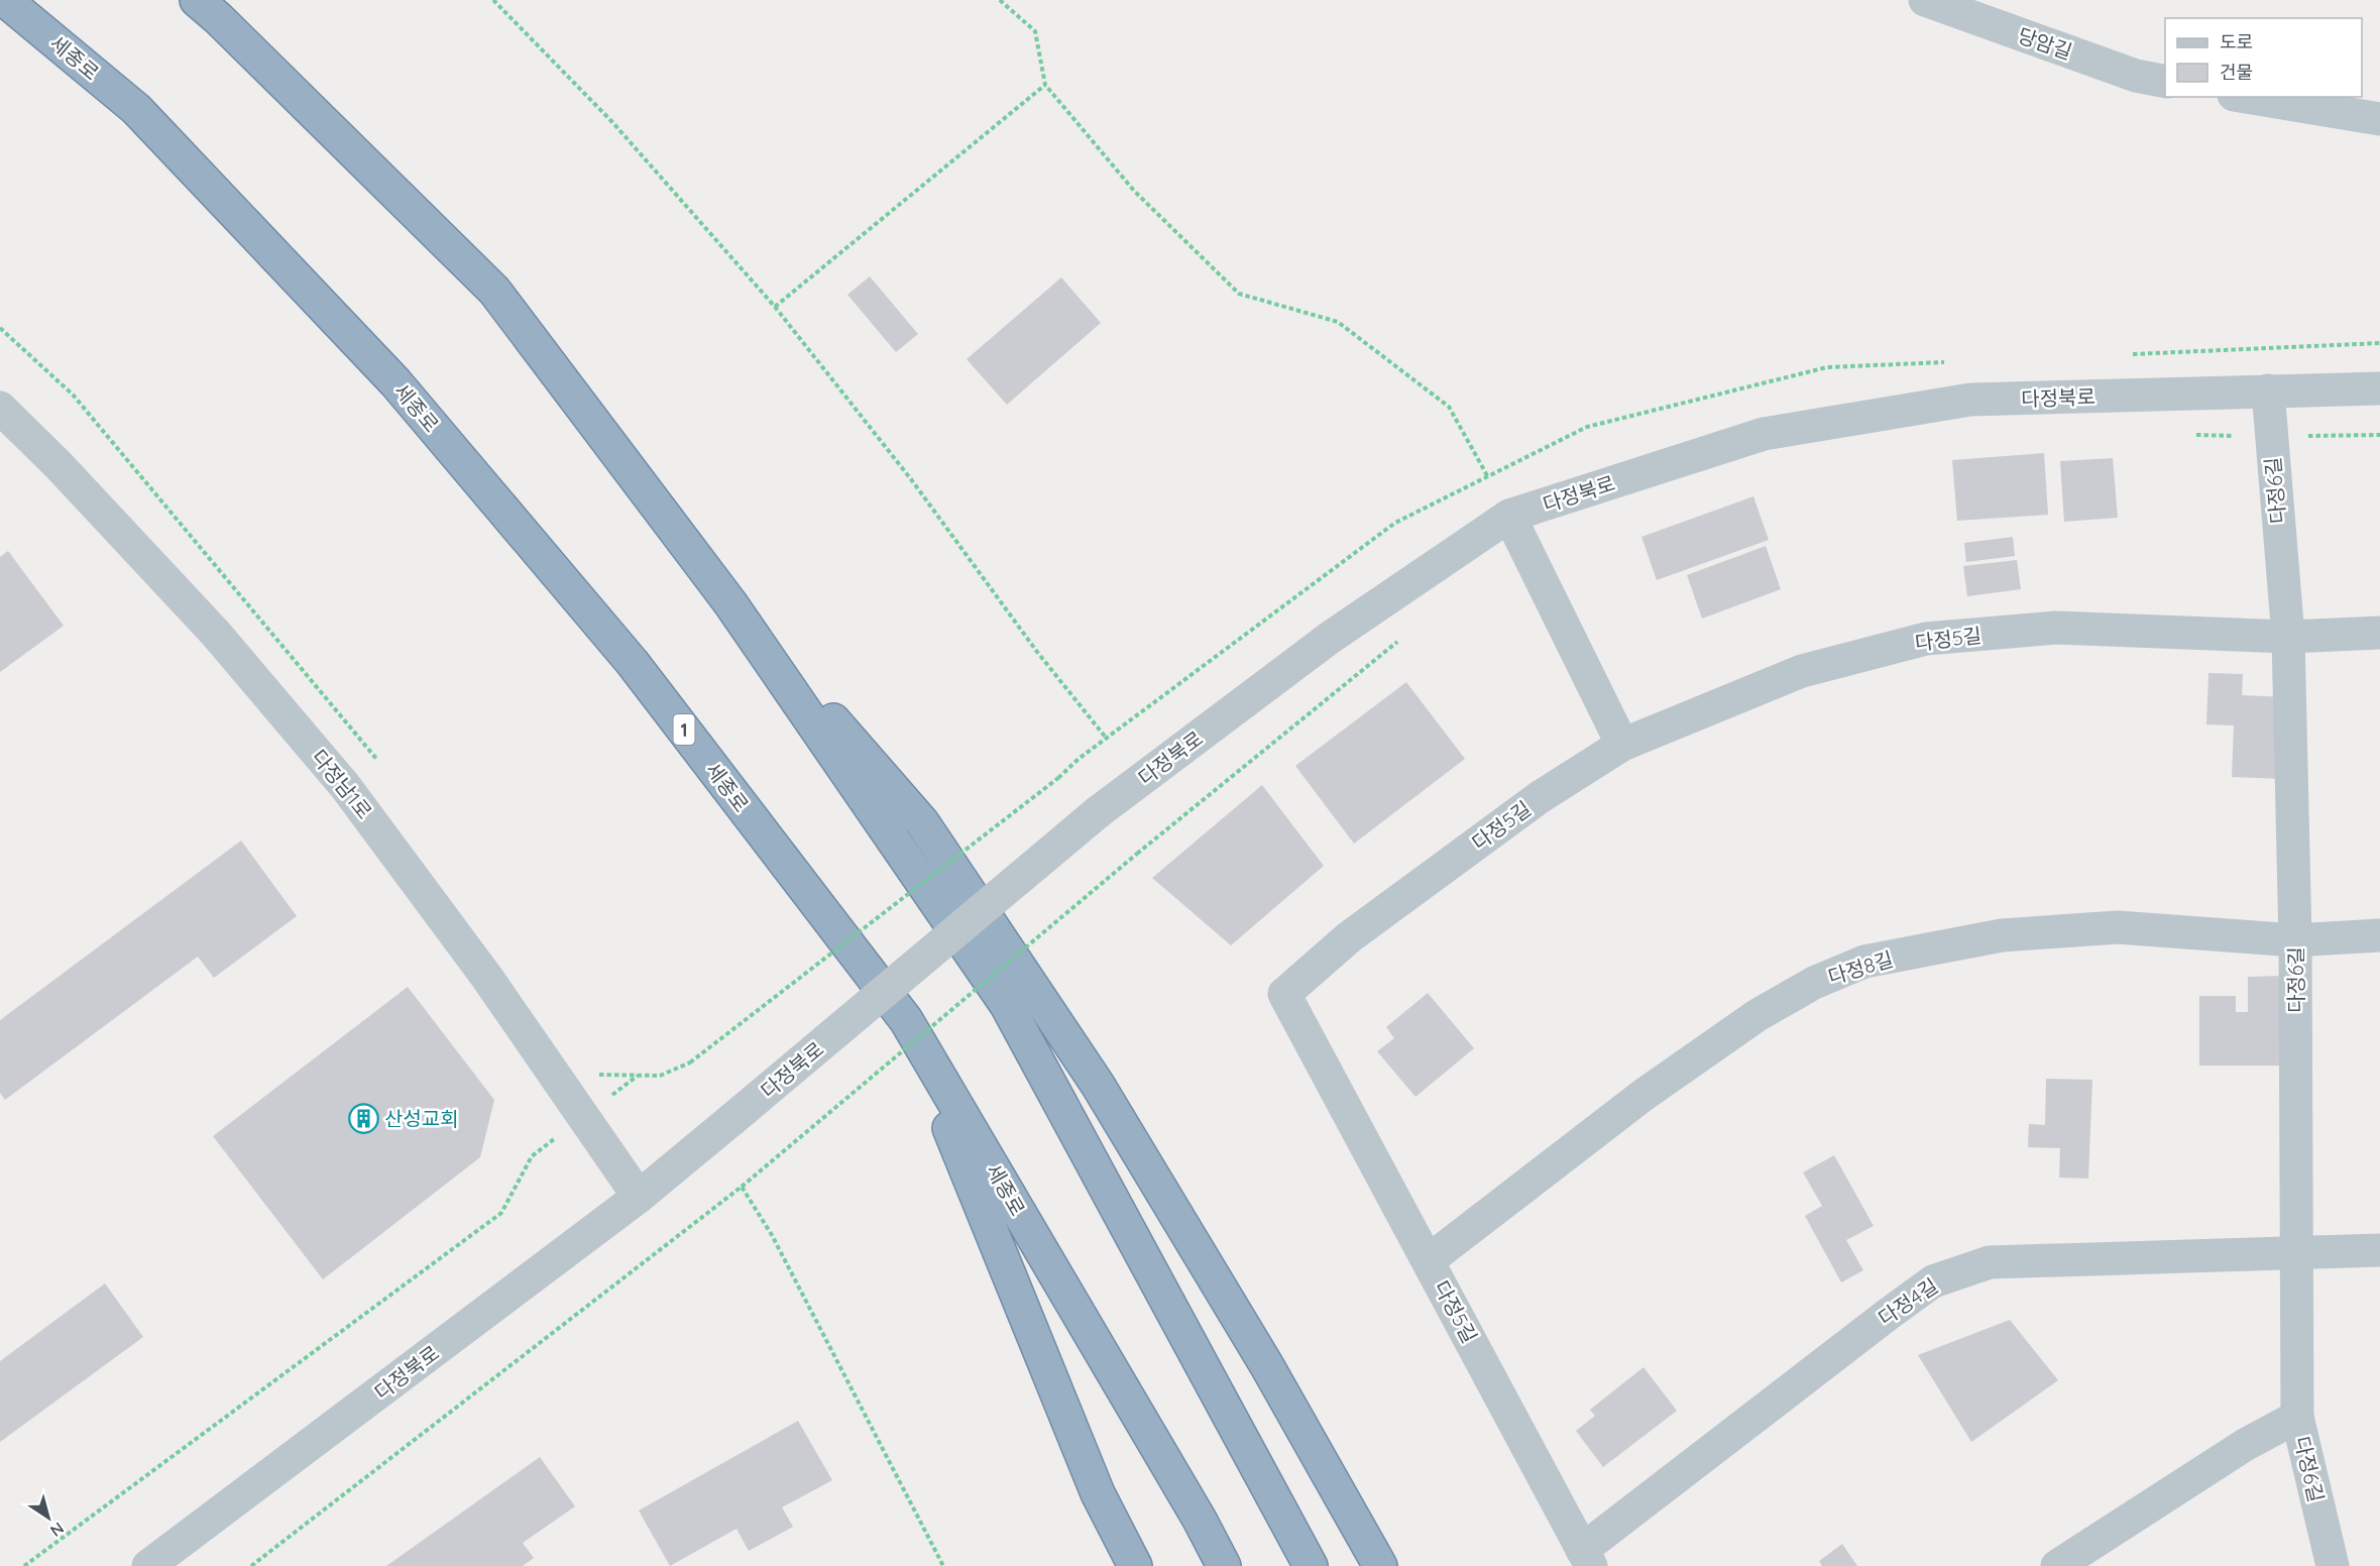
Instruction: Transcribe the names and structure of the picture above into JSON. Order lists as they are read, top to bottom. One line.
{"streets":{"highway":["세종로","1"],"street":["당암길","다정북로","다정6길","다정5길","다정남1로","다정8길","다정4길"]},"crossings":[["다정북로","다정6길"],["다정북로","다정남1로"],["다정6길","다정5길"],["다정6길","다정8길"],["다정6길","다정4길"],["다정5길","다정8길"],["다정5길","다정4길"]],"places":{"building":["산성교회"]},"legend":["도로","건물"],"north":"bottom right"}
